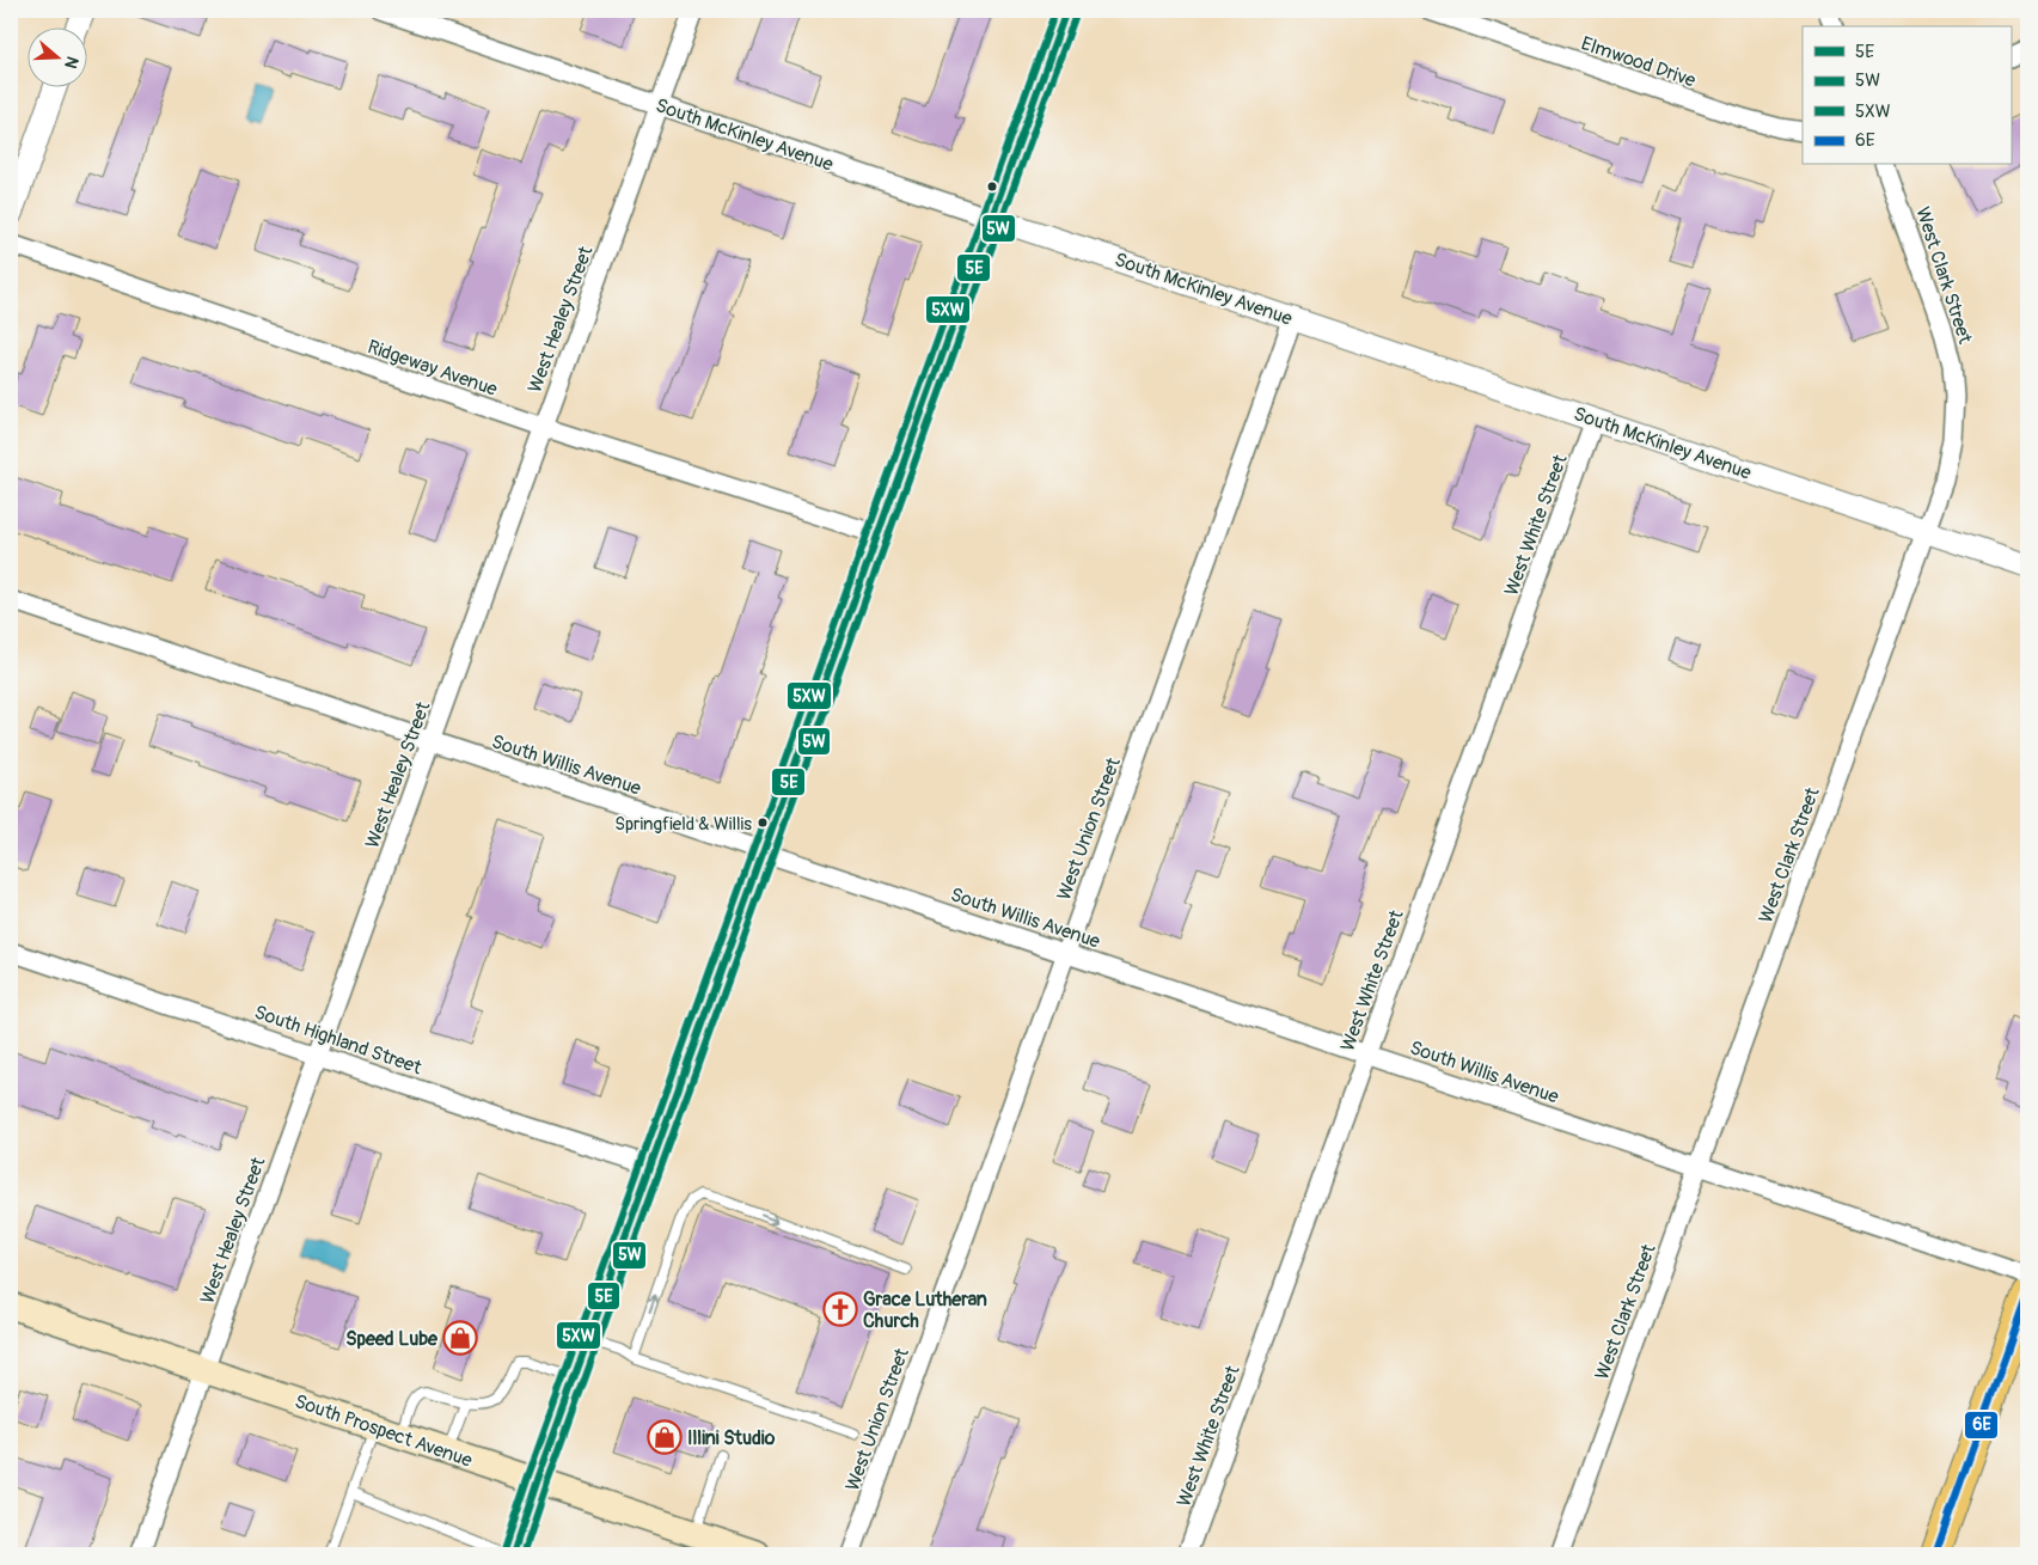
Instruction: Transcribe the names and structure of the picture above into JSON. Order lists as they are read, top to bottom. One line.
{"streets":{"main road":["South Prospect Avenue"],"street":["Elmwood Drive","South McKinley Avenue","West Clark Street","West Healey Street","Ridgeway Avenue","West White Street","South Willis Avenue","West Union Street","South Highland Street"]},"crossings":[["South McKinley Avenue","West Clark Street"],["South McKinley Avenue","West Healey Street"],["South McKinley Avenue","West White Street"],["South McKinley Avenue","West Union Street"],["West Clark Street","South Willis Avenue"],["West Healey Street","Ridgeway Avenue"],["West Healey Street","South Willis Avenue"],["West Healey Street","South Highland Street"],["West Healey Street","South Prospect Avenue"],["West White Street","South Willis Avenue"],["South Willis Avenue","West Union Street"]],"places":{"other":["Springfield & Willis"],"church":["Grace Lutheran Church"],"shop":["Speed Lube","Illini Studio"]},"lines":["transit line 5E","transit line 5XW","transit line 5W","transit line 6E"],"legend":["5E","5W","5XW","6E"],"north":"right"}
